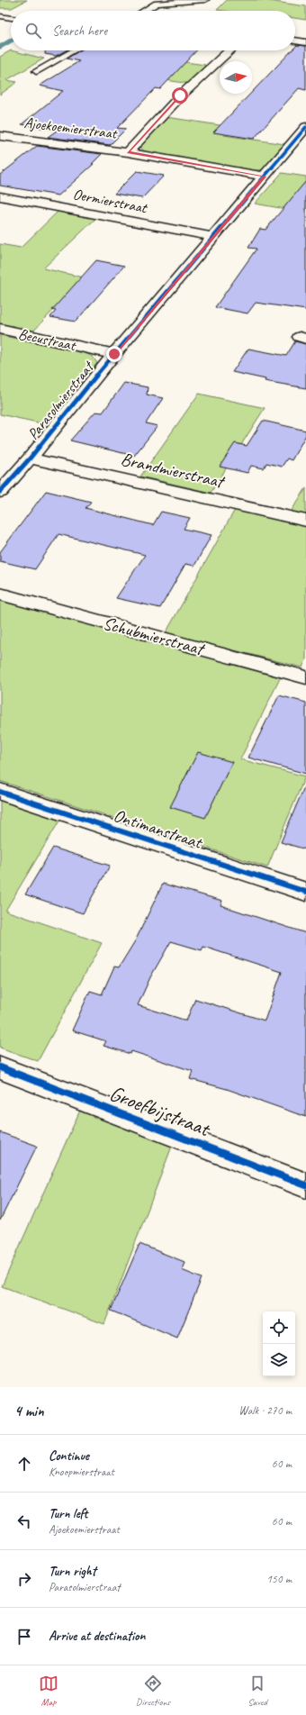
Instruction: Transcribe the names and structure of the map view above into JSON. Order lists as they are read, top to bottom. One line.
{"streets":{"street":["Ajoekoemierstraat","Oermierstraat","Becustraat","Parasolmierstraat","Brandmierstraat","Schubmierstraat","Ontimanstraat","Groefbijstraat"]},"crossings":[["Ajoekoemierstraat","Parasolmierstraat"],["Oermierstraat","Parasolmierstraat"],["Becustraat","Parasolmierstraat"],["Parasolmierstraat","Brandmierstraat"]],"north":"right","page":{"search":"Search here","heading":["4 min","Walk · 270 m"],"list":[["Continue","Knoopmierstraat","60 m"],["Turn left","Ajoekoemierstraat","60 m"],["Turn right","Parasolmierstraat","150 m"],"Arrive at destination"],"nav":["Map","Directions","Saved"]}}
